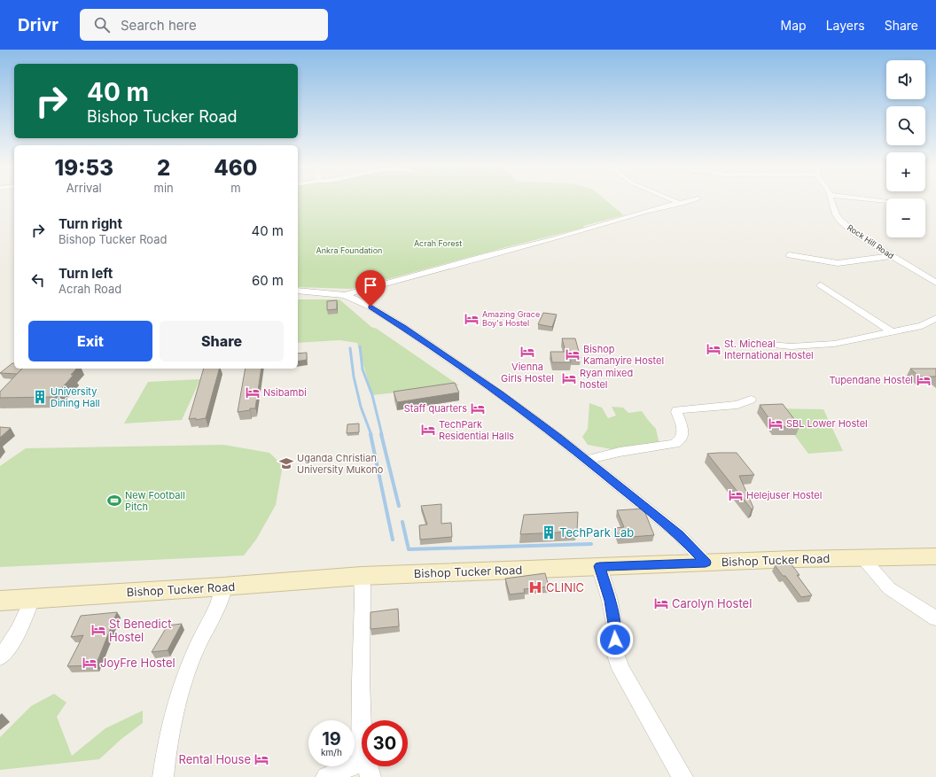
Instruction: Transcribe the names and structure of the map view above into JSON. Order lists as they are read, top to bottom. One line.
{"streets":{"main road":["Bishop Tucker Road"],"street":["Rock Hill Road"]},"parks":["Acrah Forest","Ankra Foundation"],"places":{"hotel":["Amazing Grace Boy's Hostel","St. Micheal International Hostel","Vienna Girls Hostel","Bishop Kamanyire Hostel","Ryan mixed hostel","Tupendane Hostel","Nsibambi","Staff quarters","SBL Lower Hostel","TechPark Residential Halls","Helejuser Hostel","Carolyn Hostel","St Benedict Hostel","JoyFre Hostel","Rental House"],"building":["University Dining Hall","TechPark Lab"],"school or university":["Uganda Christian University Mukono"],"sports":["New Football Pitch"],"hospital":["CLINIC"]},"page":{"header":"Drivr","search":"Search here","nav":["Map","Layers","Share"],"map_buttons":["+","−"],"turn":["40 m","Bishop Tucker Road"],"eta":["19:53","Arrival","2","min","460","m"],"list":[{"name":"Turn right","note":"Bishop Tucker Road","value":"40 m"},{"name":"Turn left","note":"Acrah Road","value":"60 m"}],"buttons":["Exit","Share"],"speed":"19 km/h","limit":"30"}}
